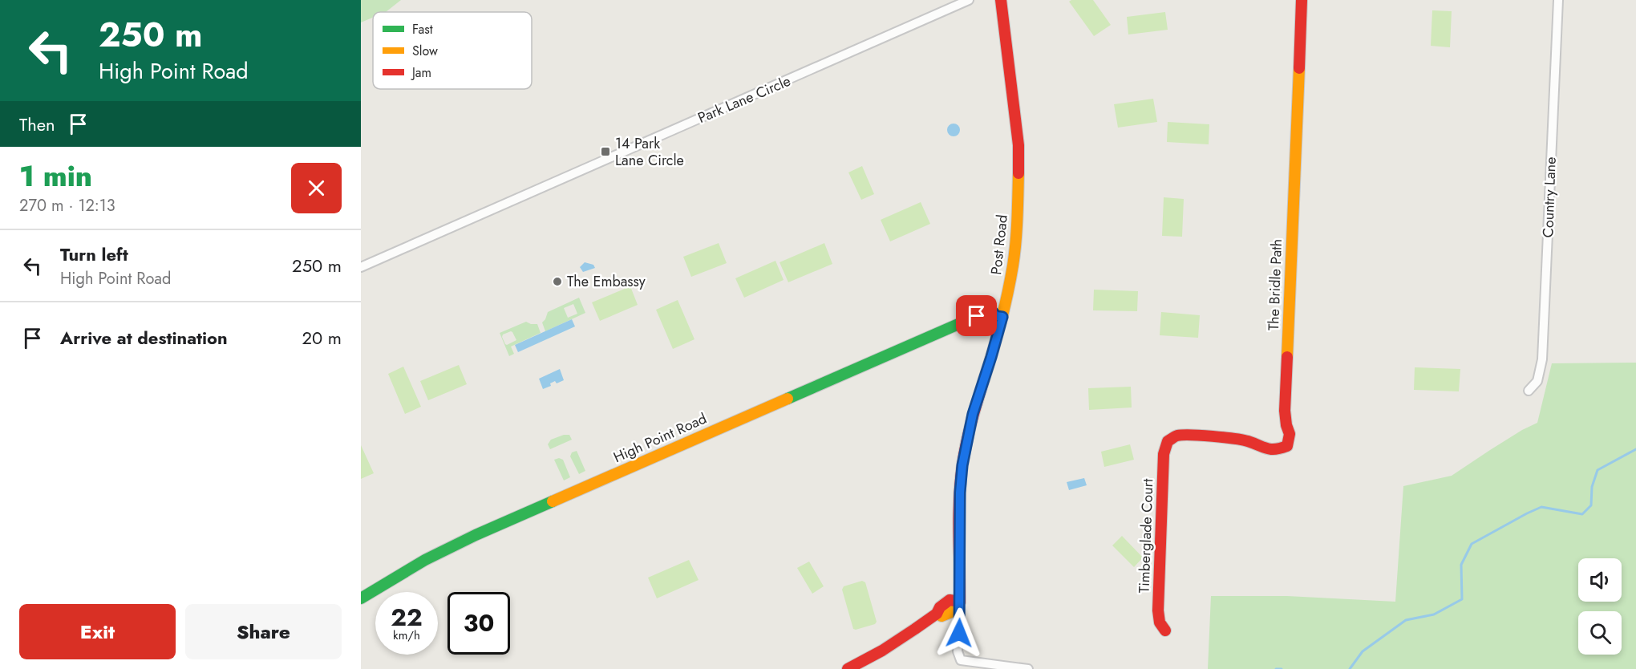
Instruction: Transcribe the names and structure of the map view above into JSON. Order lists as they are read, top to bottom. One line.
{"streets":{"street":["Park Lane Circle","Country Lane","Post Road","The Bridle Path","High Point Road","Timberglade Court"]},"crossings":[["Post Road","High Point Road"],["The Bridle Path","Timberglade Court"]],"places":{"transit":["14 Park Lane Circle"],"other":["The Embassy"]},"legend":["Fast","Slow","Jam"],"page":{"turn":["250 m","High Point Road"],"then":"Then","heading":["1 min","270 m · 12:13"],"list":[{"name":"Turn left","note":"High Point Road","value":"250 m"},{"name":"Arrive at destination","value":"20 m"}],"speed":"22 km/h","limit":"30","buttons":["Exit","Share"]}}
